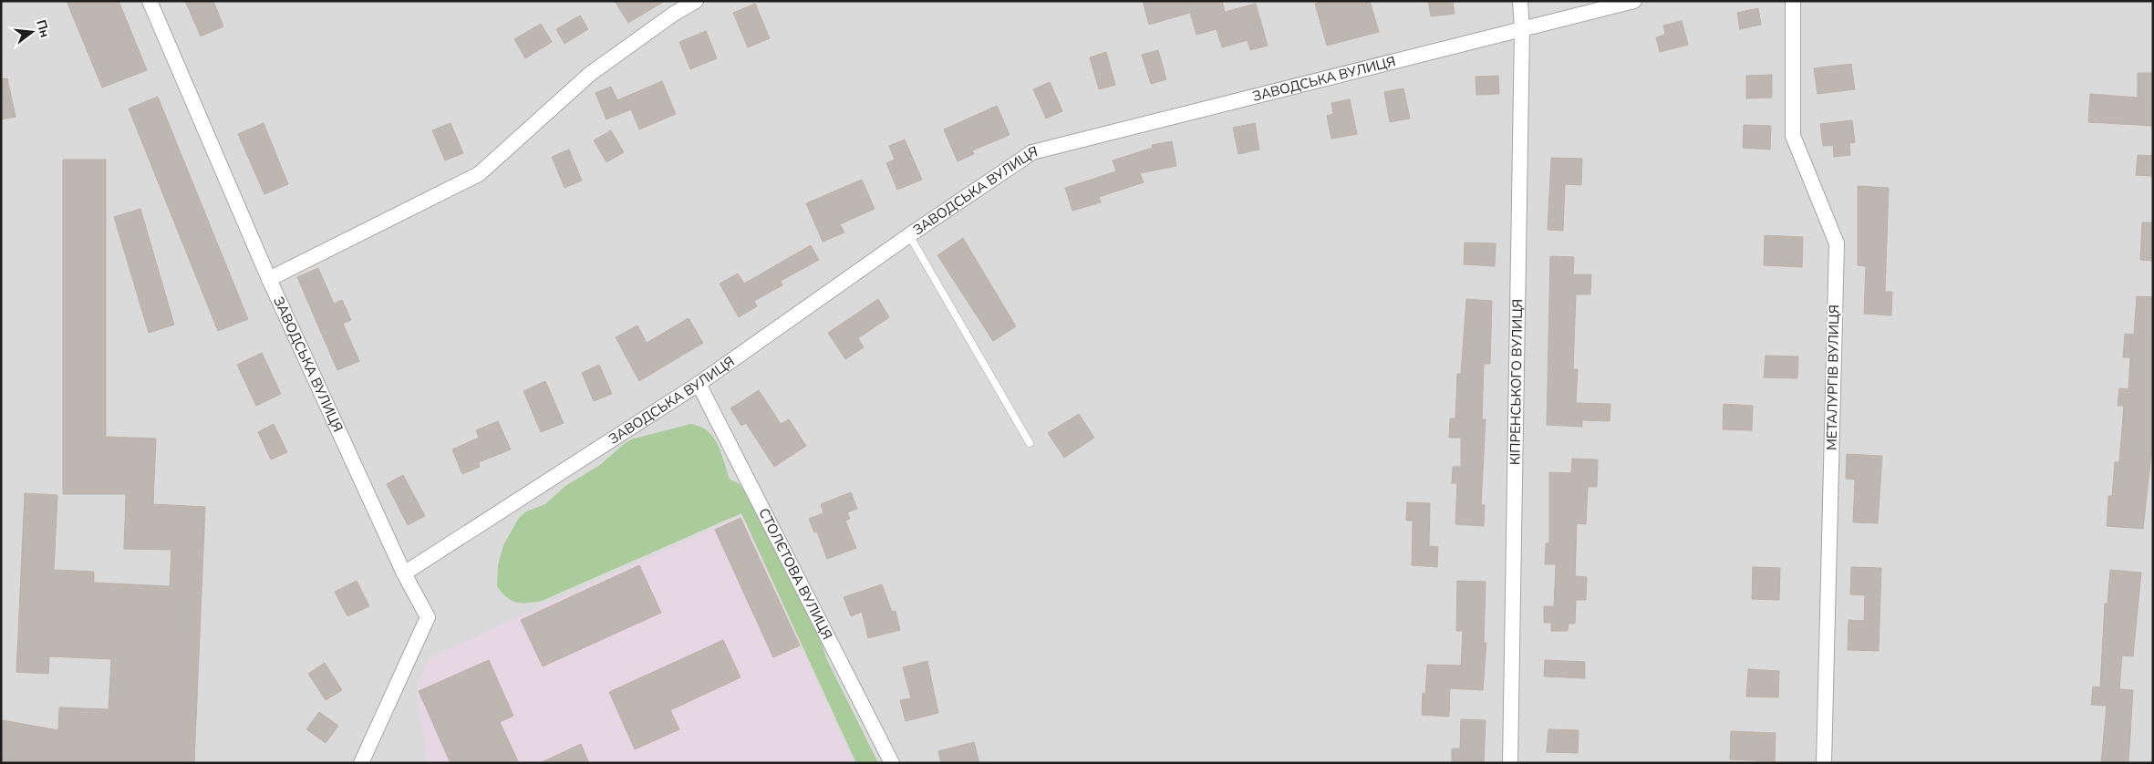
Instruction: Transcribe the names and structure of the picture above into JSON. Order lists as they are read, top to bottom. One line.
{"streets":{"street":["ЗАВОДСЬКА ВУЛИЦЯ","МЕТАЛУРГІВ ВУЛИЦЯ","КІПРЕНСЬКОГО ВУЛИЦЯ","СТОЛЄТОВА ВУЛИЦЯ"]},"crossings":[["ЗАВОДСЬКА ВУЛИЦЯ","КІПРЕНСЬКОГО ВУЛИЦЯ"],["ЗАВОДСЬКА ВУЛИЦЯ","СТОЛЄТОВА ВУЛИЦЯ"]],"north":"right"}
